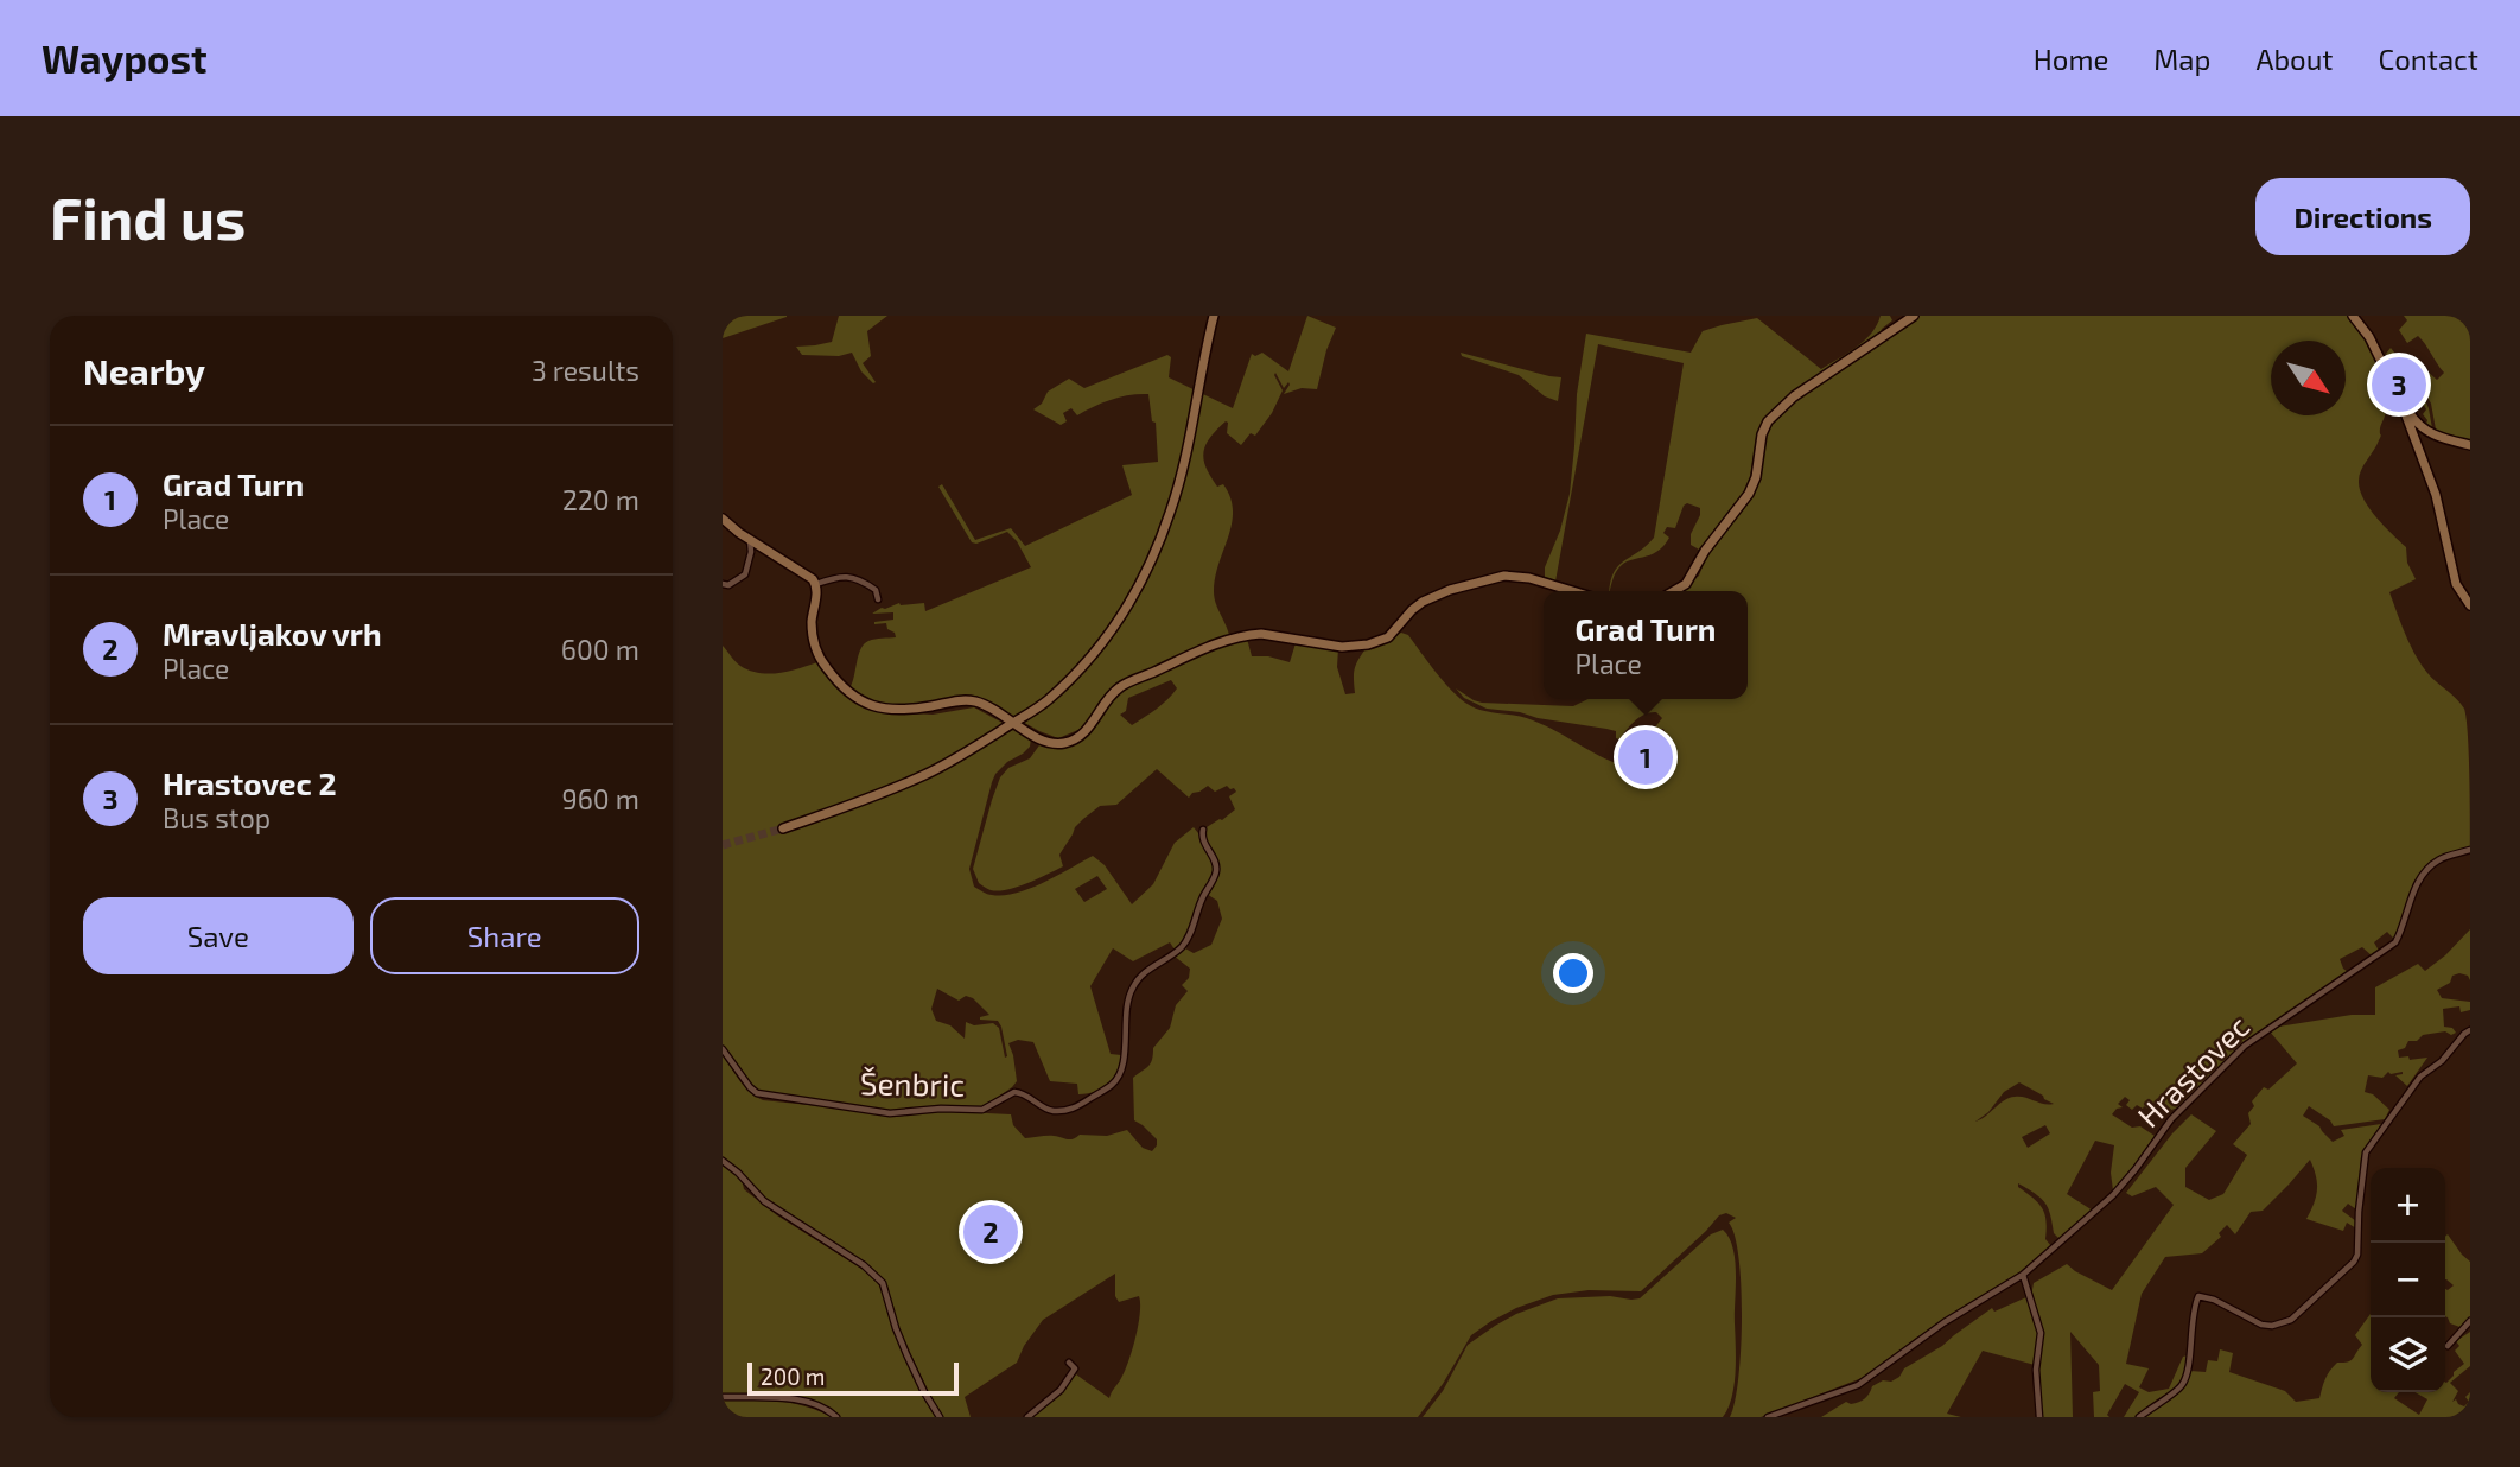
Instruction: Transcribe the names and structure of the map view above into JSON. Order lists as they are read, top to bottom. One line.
{"streets":{"street":["Hrastovec","Šenbric"]},"scale_bar":"200 m","north":"bottom right","page":{"header":"Waypost","nav":["Home","Map","About","Contact"],"buttons":["Directions",["Save","Share"]],"title":"Find us","heading":["Nearby","3 results"],"pins":["3","1","2"],"list":[{"mark":"1","name":"Grad Turn","note":"Place","value":"220 m"},{"mark":"2","name":"Mravljakov vrh","note":"Place","value":"600 m"},{"mark":"3","name":"Hrastovec 2","note":"Bus stop","value":"960 m"}],"popup":["Grad Turn","Place"],"map_buttons":["+","−"],"scale":"200 m"}}
